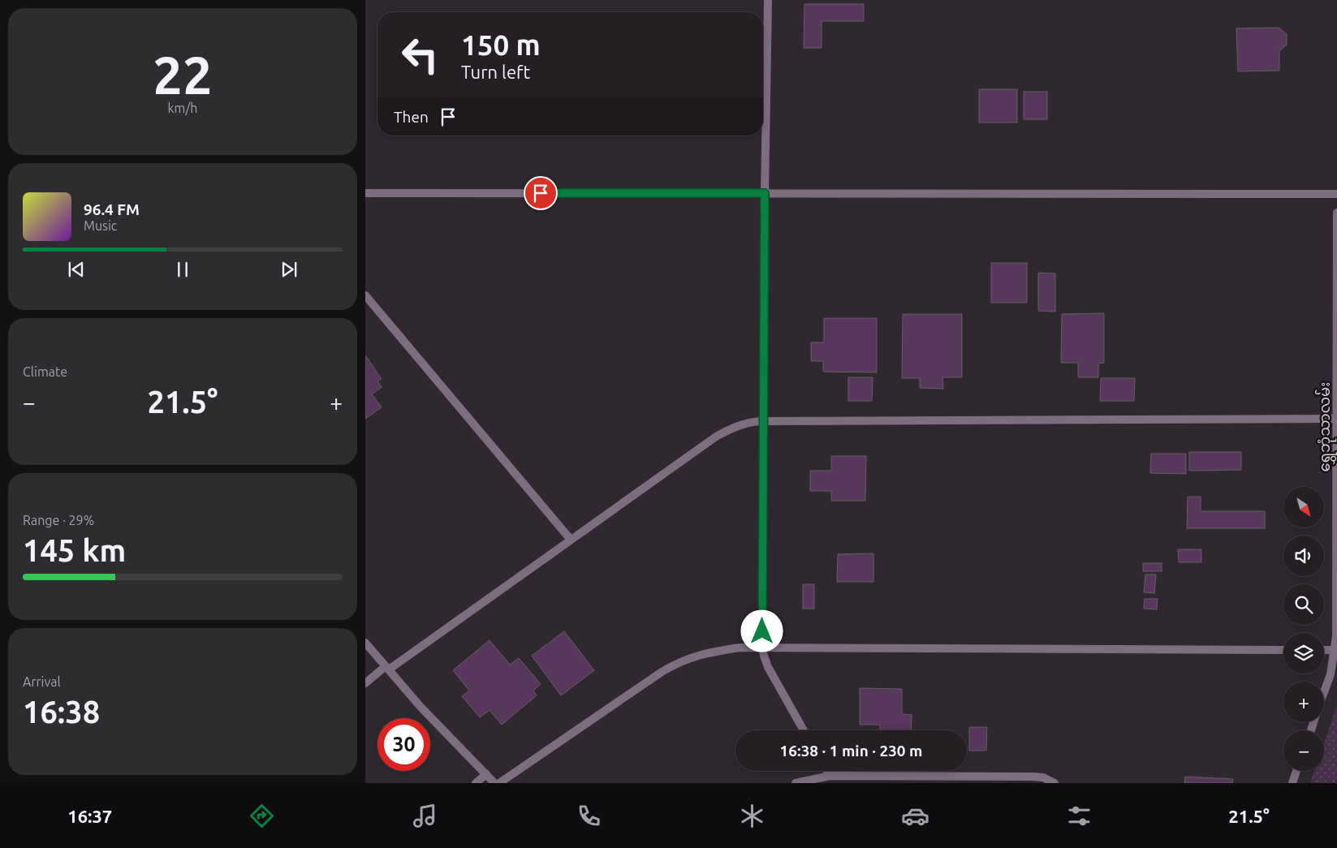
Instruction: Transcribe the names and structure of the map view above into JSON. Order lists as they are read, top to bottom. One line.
{"streets":{"street":["ရွှေဘုံသာလမ်း"]},"north":"bottom right","page":{"tile":[["22","km/h"],"Climate",["Range · 29%","145 km"],["Arrival","16:38"]],"turn":["150 m","Turn left"],"then":"Then","song":["96.4 FM","Music"],"heat":["−","21.5°","+"],"map_buttons":["+","−"],"limit":"30","trip":"16:38 · 1 min · 230 m","tabs":["16:37","21.5°"]}}
